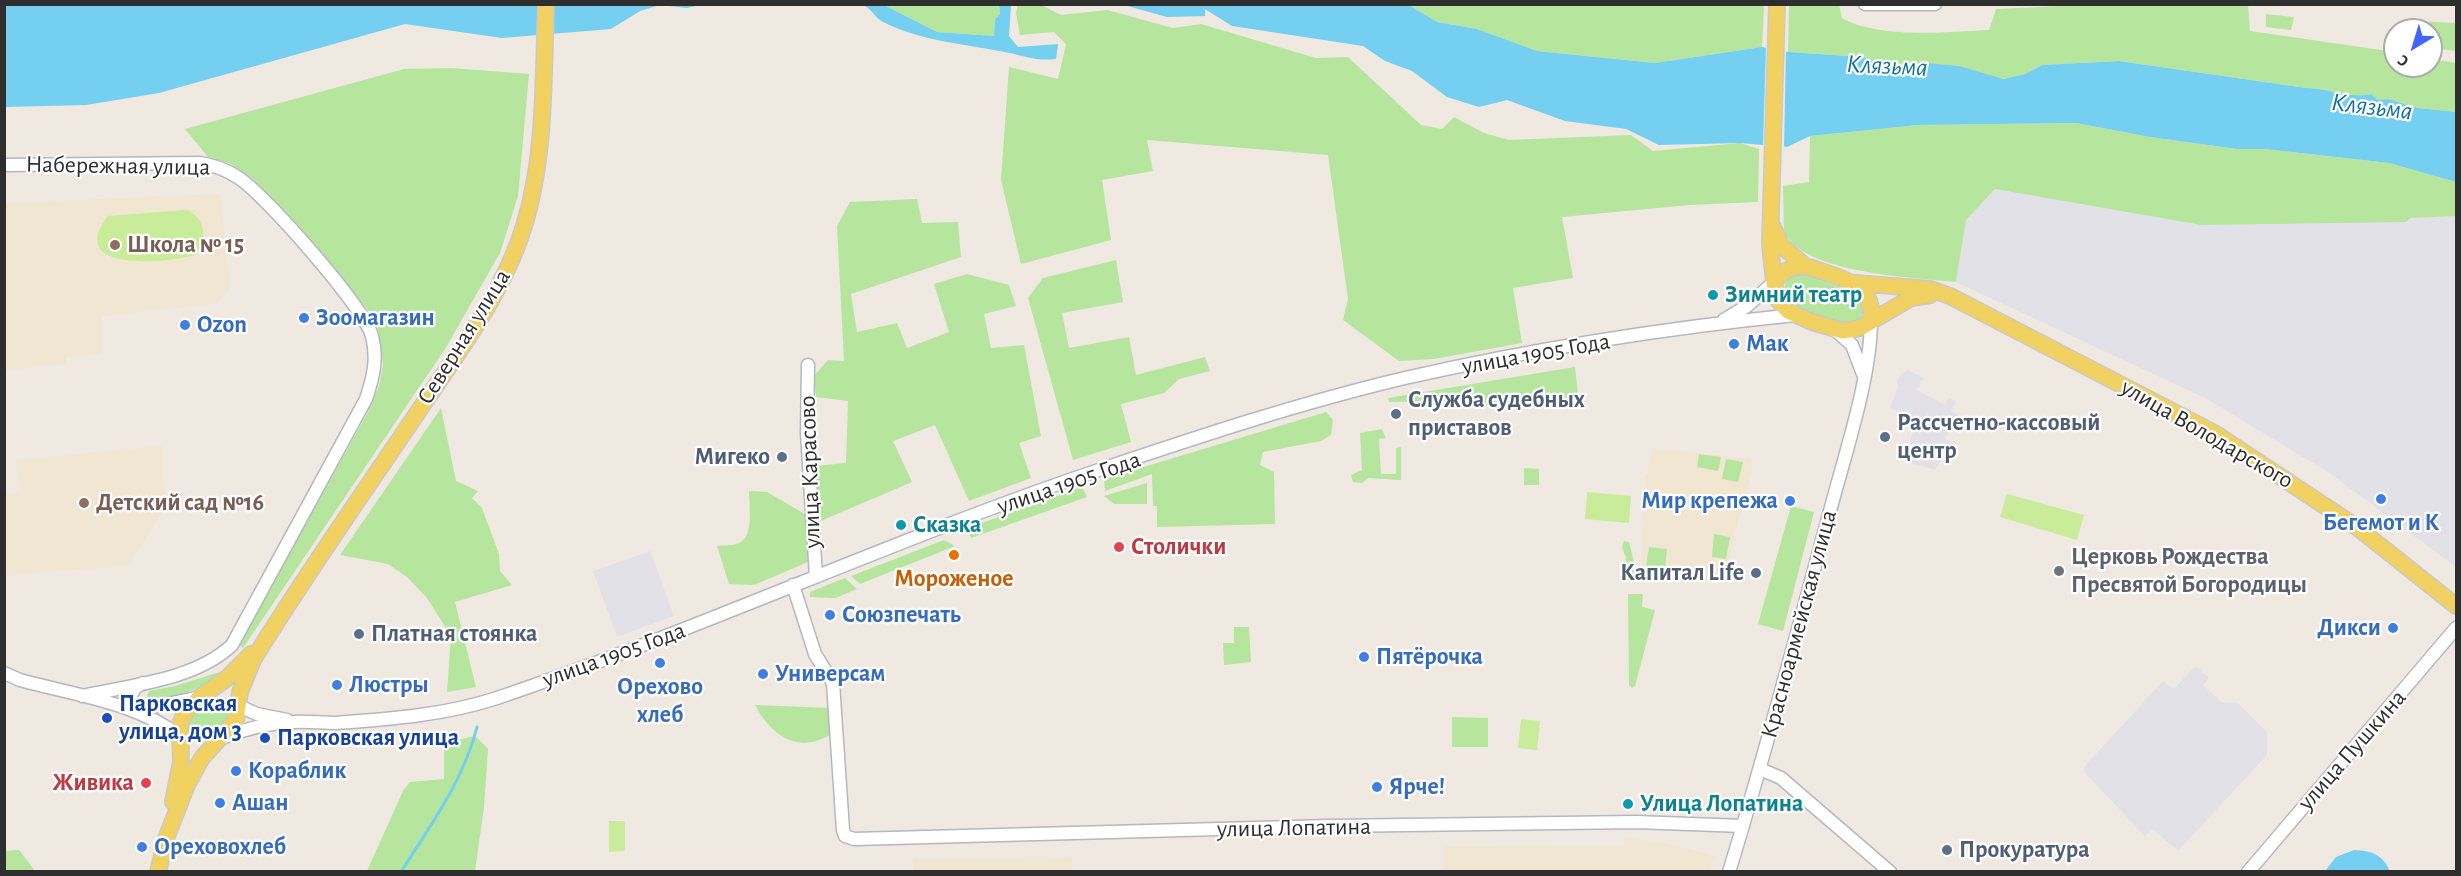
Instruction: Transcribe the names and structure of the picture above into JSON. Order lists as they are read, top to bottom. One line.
{"streets":{"main road":["Северная улица","улица Володарского"],"street":["Набережная улица","улица 1905 Года","улица Карасово","Красноармейская улица","улица Пушкина","улица Лопатина"]},"crossings":[["Северная улица","улица 1905 Года"],["улица 1905 Года","улица Карасово"],["улица 1905 Года","улица Лопатина"],["Красноармейская улица","улица Лопатина"]],"water":["Клязьма"],"places":["Школа № 15","Зимний театр","Зоомагазин","Ozon","Мак","Служба судебных приставов","Рассчетно-кассовый центр","Мигеко","Бегемот и К","Мир крепежа","Детский сад №16","Сказка","Столички","Мороженое","Церковь Рождества Пресвятой Богородицы","Капитал Life","Союзпечать","Дикси","Платная стоянка","Пятёрочка","Орехово хлеб","Универсам","Люстры","Парковская улица, дом 3","Парковская улица","Кораблик","Живика","Ярче!","Ашан","Улица Лопатина","Ореховохлеб","Прокуратура"],"north":"bottom left"}
